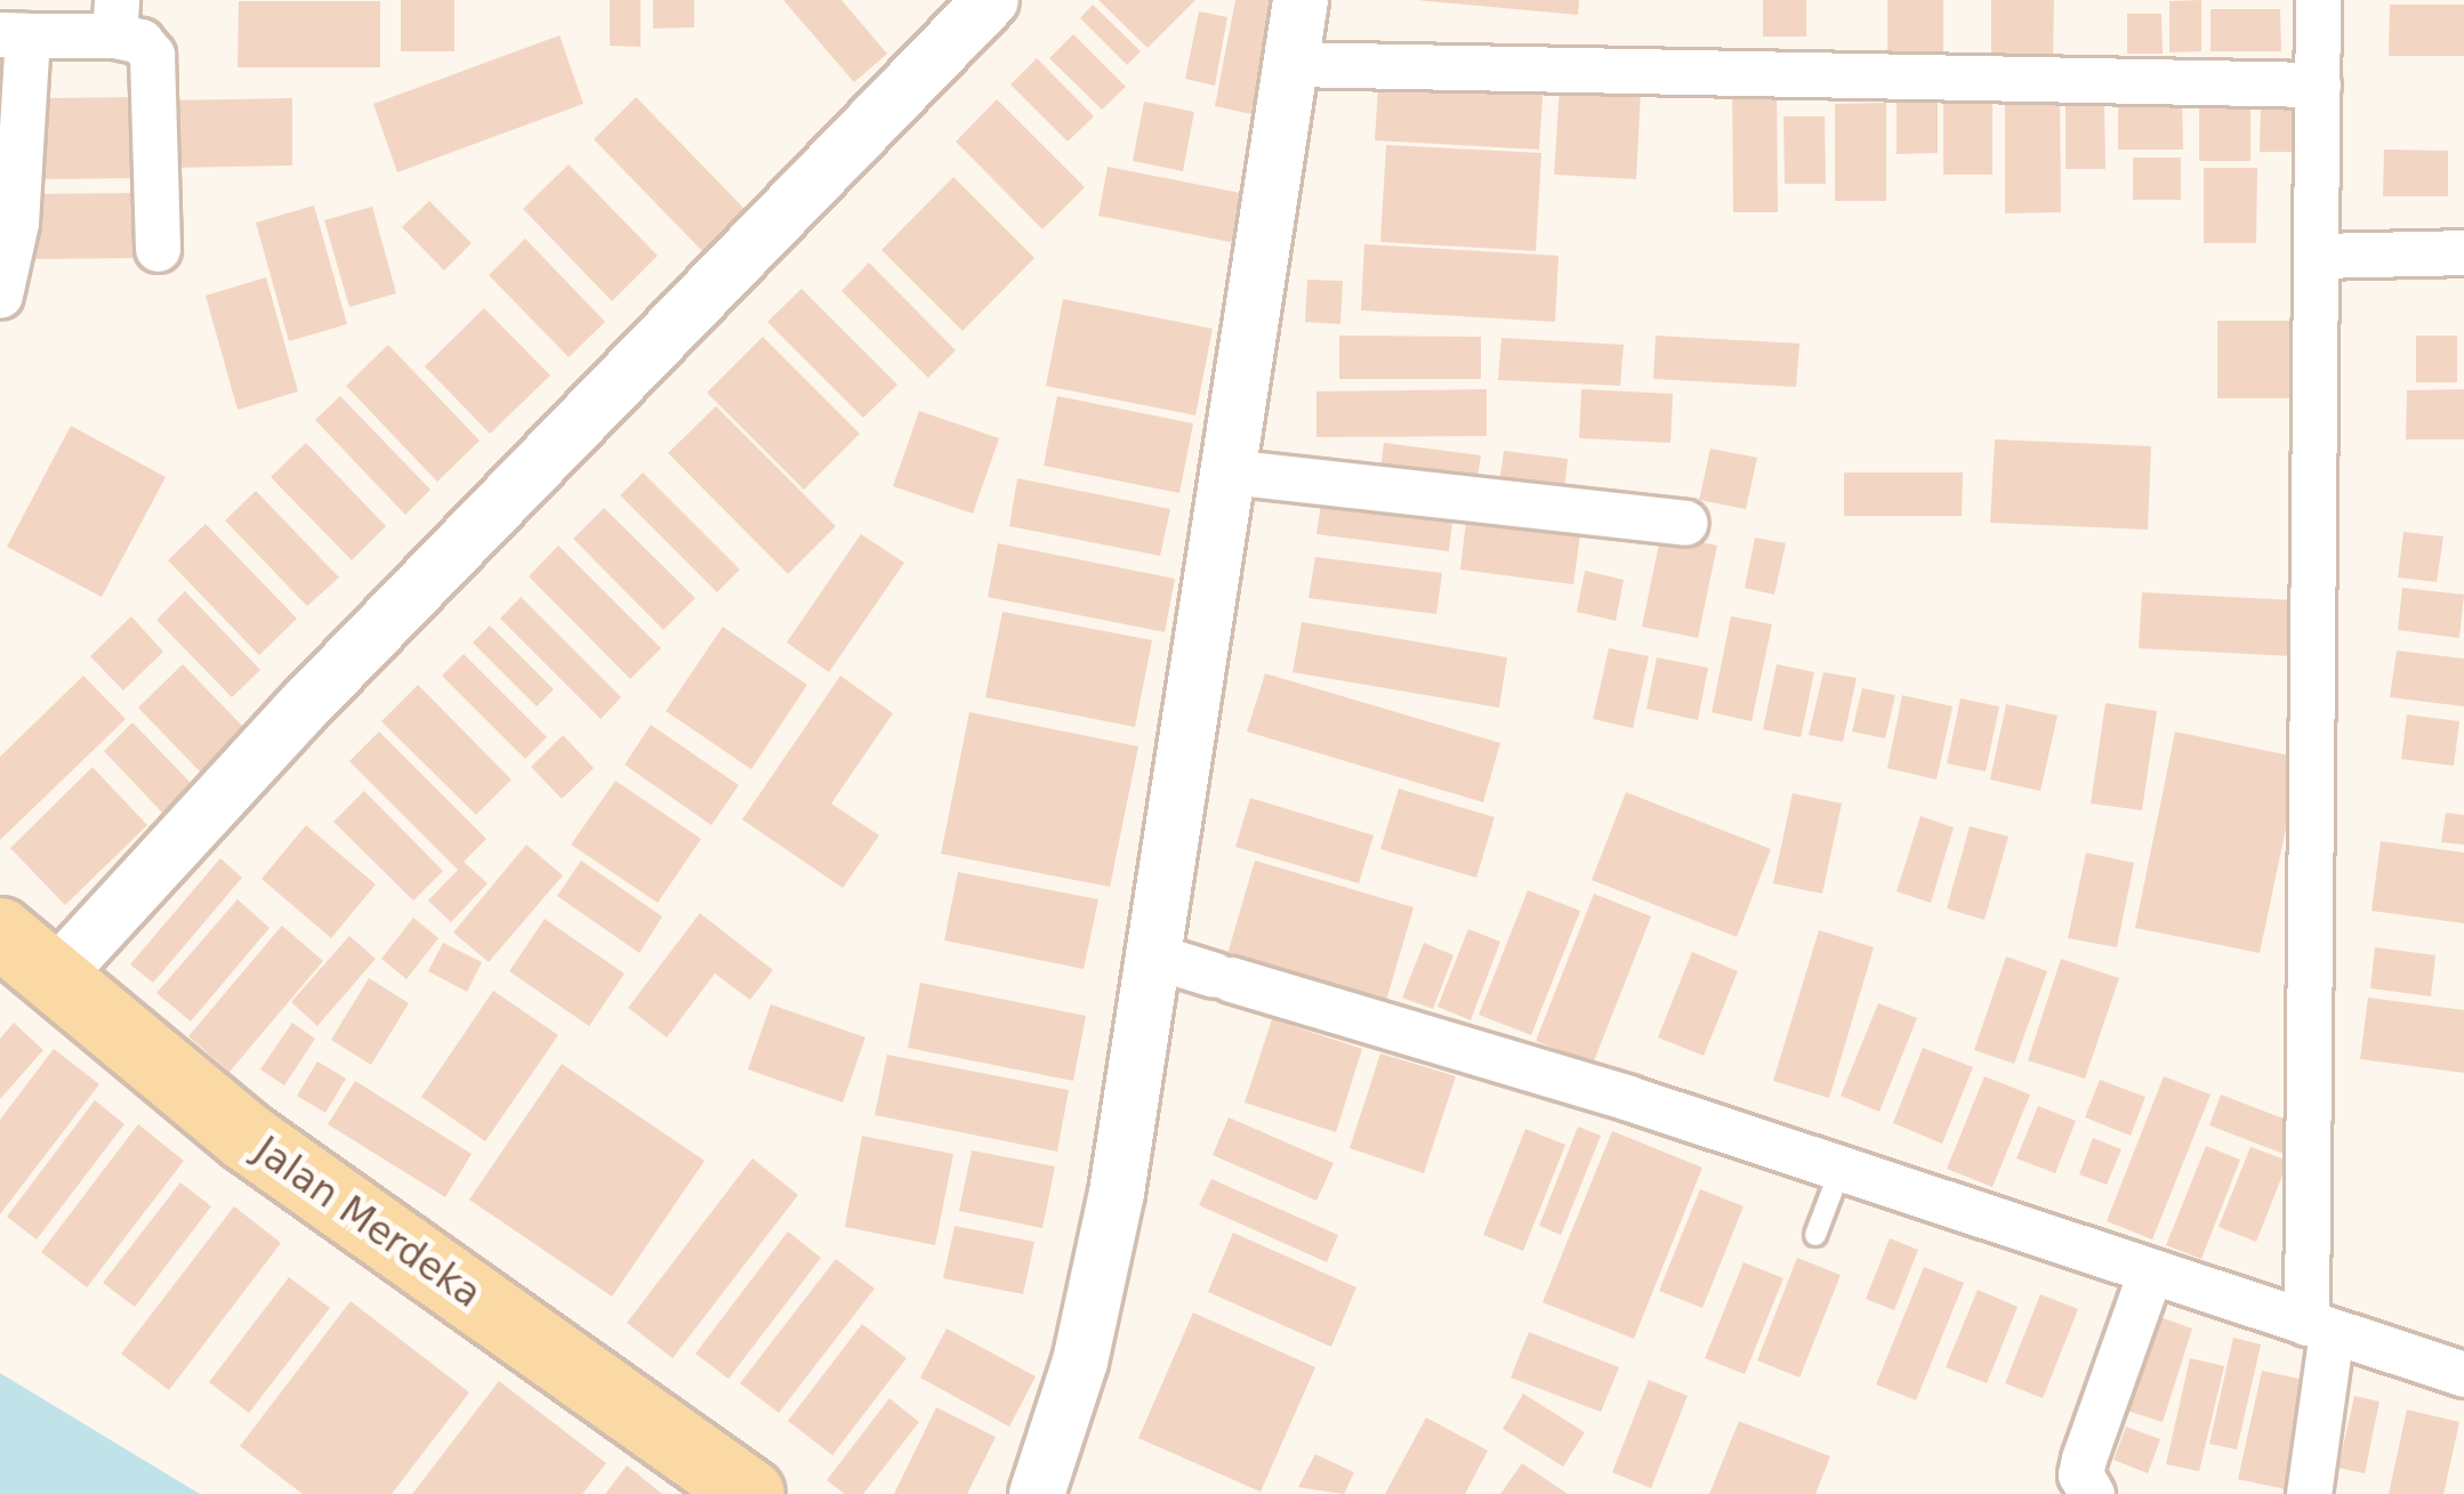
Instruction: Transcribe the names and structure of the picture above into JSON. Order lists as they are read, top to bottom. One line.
{"streets":{"main road":["Jalan Merdeka"]}}
